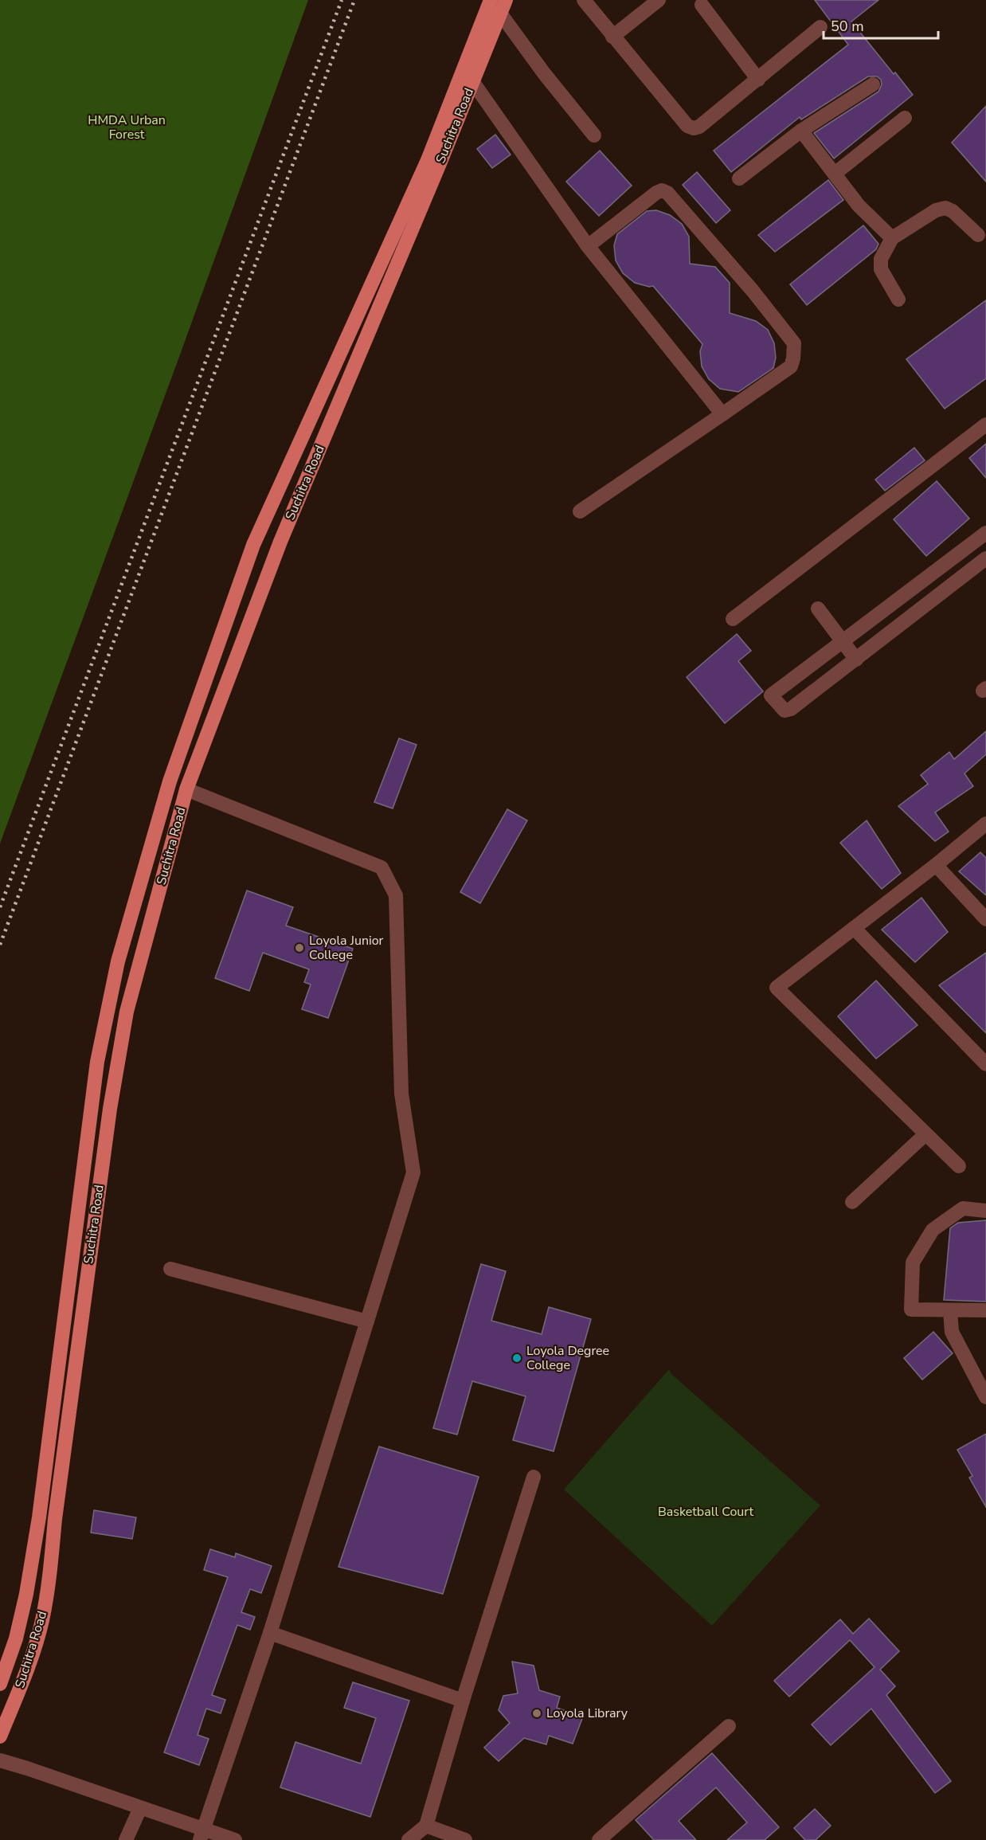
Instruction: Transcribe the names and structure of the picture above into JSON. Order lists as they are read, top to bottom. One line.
{"streets":{"main road":["Suchitra Road"]},"parks":["HMDA Urban Forest","Basketball Court"],"places":["Loyola Junior College","Loyola Degree College","Loyola Library"],"scale_bar":"50 m"}
